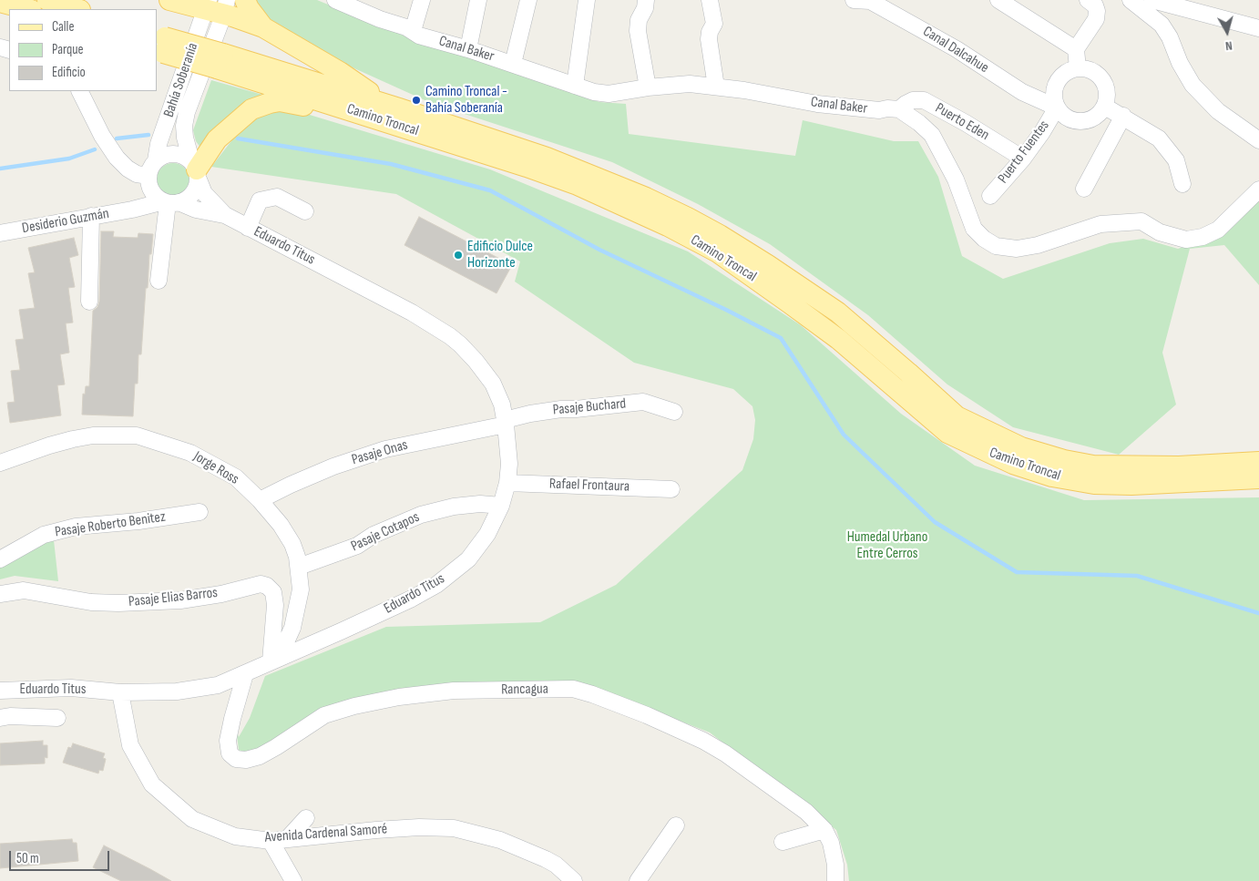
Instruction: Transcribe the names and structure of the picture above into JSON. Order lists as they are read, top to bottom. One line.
{"streets":{"main road":["Camino Troncal"],"street":["Canal Baker","Canal Dalcahue","Bahía Soberanía","Puerto Eden","Puerto Fuentes","Desiderio Guzmán","Eduardo Titus","Pasaje Buchard","Pasaje Onas","Jorge Ross","Rafael Frontaura","Pasaje Roberto Benitez","Pasaje Cotapos","Pasaje Elias Barros","Rancagua","Avenida Cardenal Samoré"]},"crossings":[["Canal Baker","Puerto Eden"],["Canal Dalcahue","Puerto Fuentes"],["Bahía Soberanía","Desiderio Guzmán"],["Bahía Soberanía","Eduardo Titus"],["Puerto Eden","Puerto Fuentes"],["Desiderio Guzmán","Eduardo Titus"],["Eduardo Titus","Pasaje Buchard"],["Eduardo Titus","Pasaje Onas"],["Eduardo Titus","Jorge Ross"],["Eduardo Titus","Rafael Frontaura"],["Eduardo Titus","Pasaje Cotapos"],["Eduardo Titus","Pasaje Elias Barros"],["Eduardo Titus","Rancagua"],["Eduardo Titus","Avenida Cardenal Samoré"],["Pasaje Buchard","Pasaje Onas"],["Pasaje Onas","Jorge Ross"],["Jorge Ross","Pasaje Cotapos"],["Jorge Ross","Pasaje Elias Barros"]],"parks":["Humedal Urbano Entre Cerros"],"places":["Camino Troncal - Bahía Soberanía","Edificio Dulce Horizonte"],"legend":["Calle","Parque","Edificio"],"scale_bar":"50 m","north":"bottom"}
